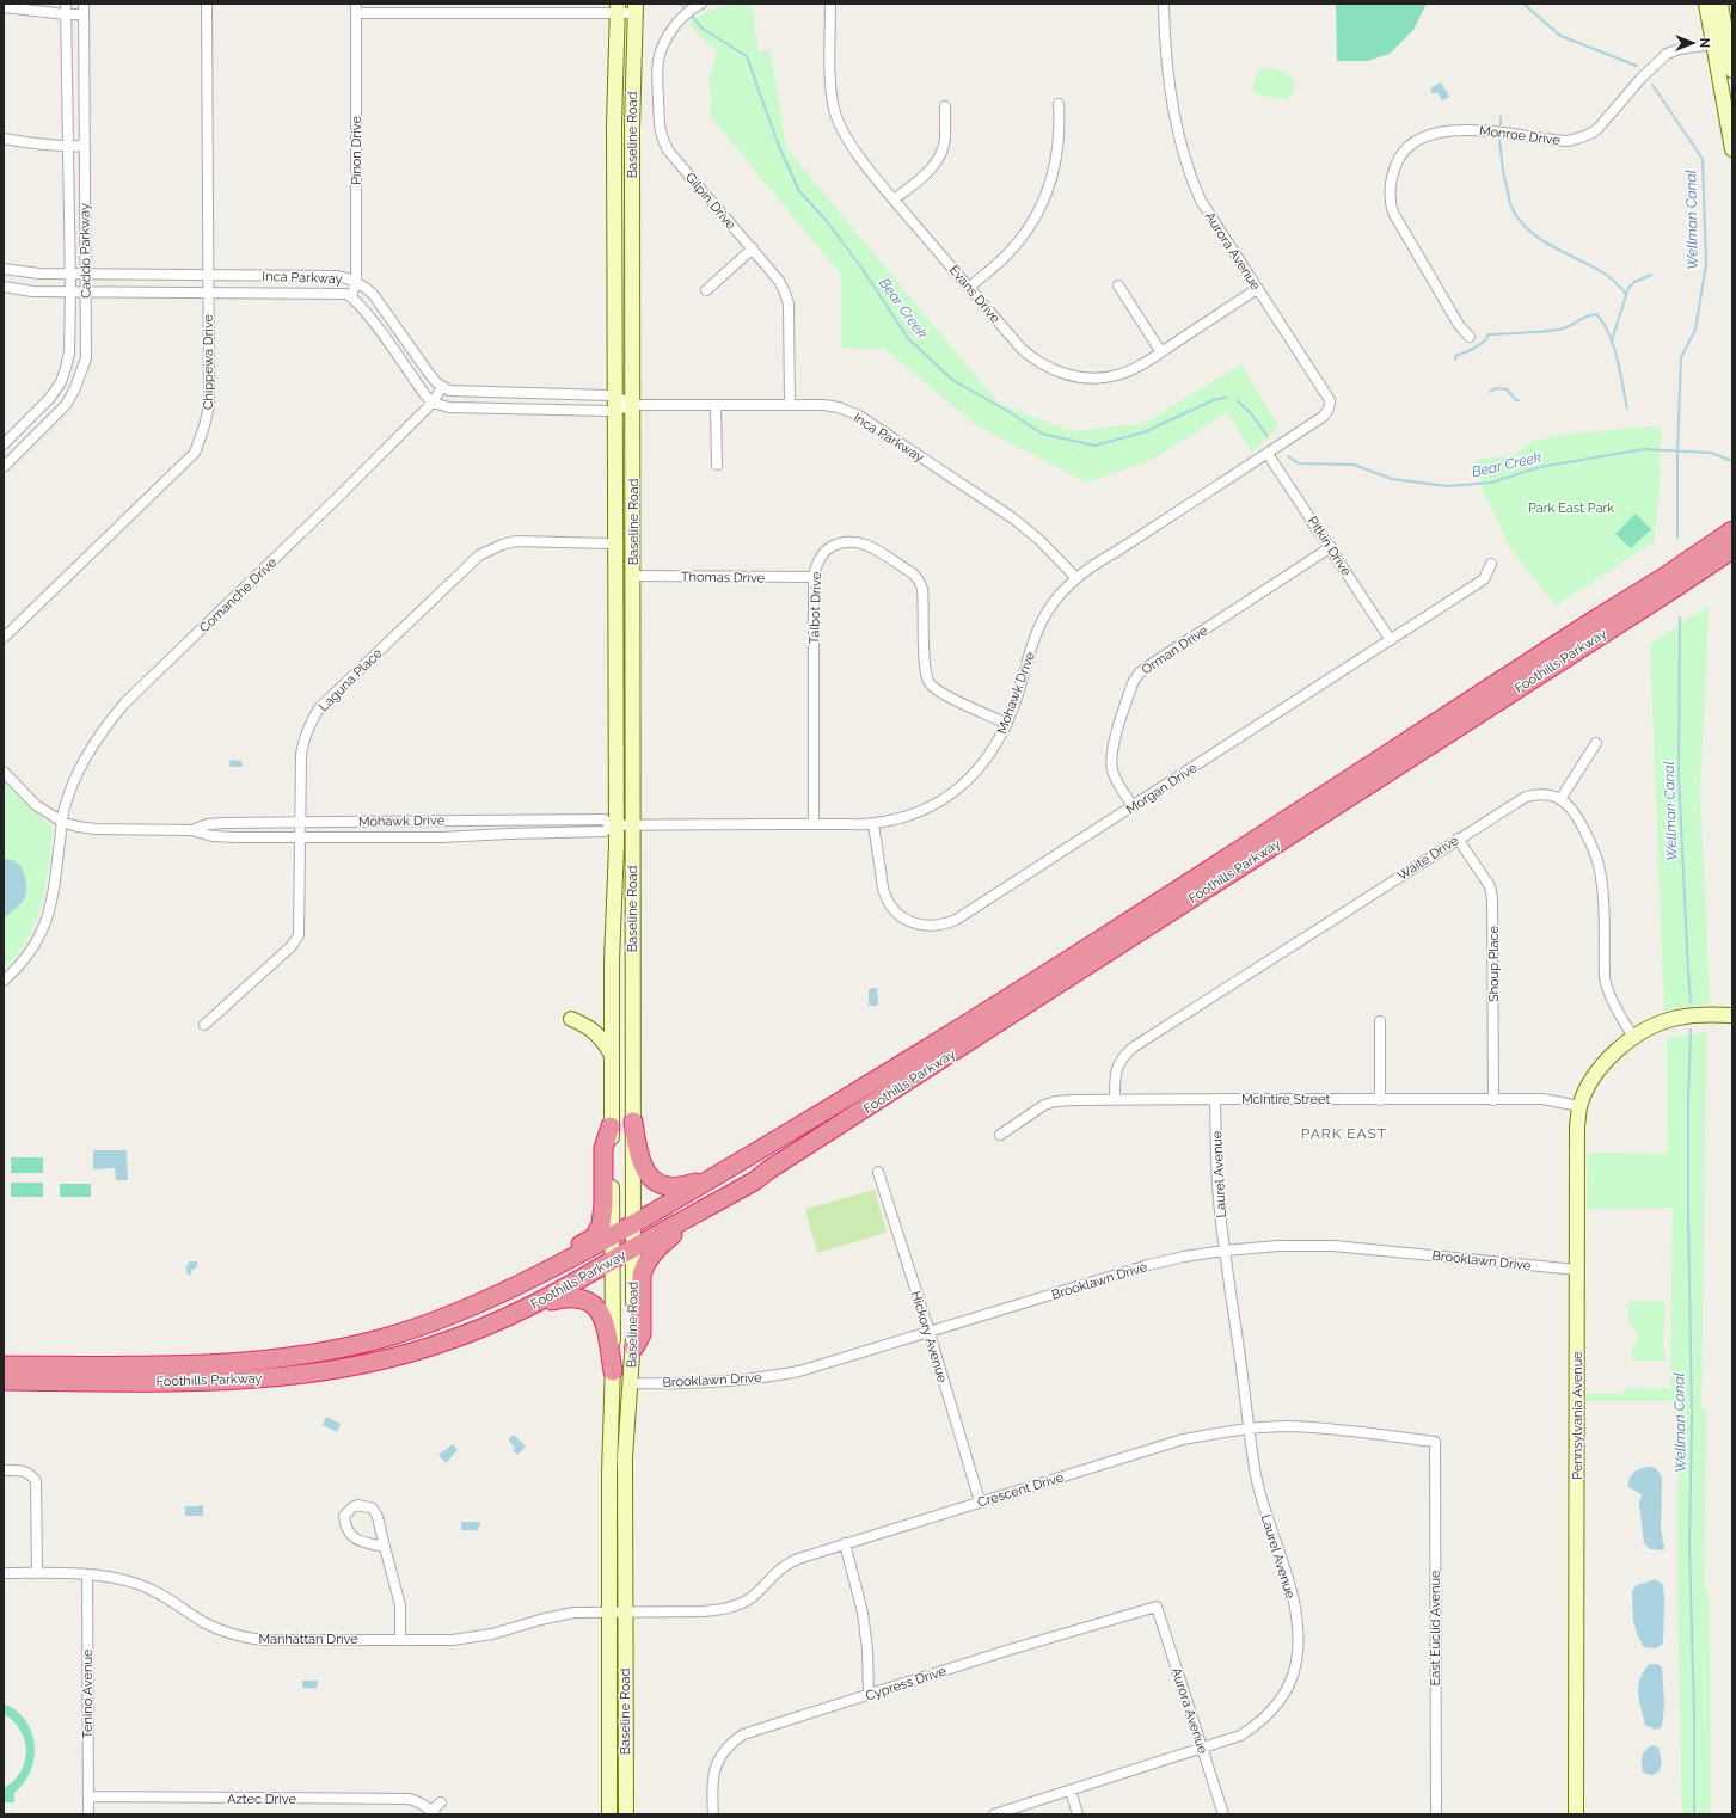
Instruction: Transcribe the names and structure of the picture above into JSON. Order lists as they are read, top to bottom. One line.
{"streets":{"highway":["Foothills Parkway"],"main road":["Baseline Road","Pennsylvania Avenue"],"street":["Monroe Drive","Pinon Drive","Gilpin Drive","Caddo Parkway","Aurora Avenue","Inca Parkway","Evans Drive","Chippewa Drive","Pitkin Drive","Thomas Drive","Comanche Drive","Talbot Drive","Orman Drive","Laguna Place","Mohawk Drive","Morgan Drive","Waite Drive","Shoup Place","McIntire Street","Laurel Avenue","Brooklawn Drive","Hickory Avenue","Crescent Drive","East Euclid Avenue","Manhattan Drive","Cypress Drive","Tenino Avenue","Aztec Drive"]},"crossings":[["Baseline Road","Inca Parkway"],["Baseline Road","Thomas Drive"],["Baseline Road","Foothills Parkway"],["Baseline Road","Laguna Place"],["Baseline Road","Mohawk Drive"],["Baseline Road","Brooklawn Drive"],["Baseline Road","Crescent Drive"],["Baseline Road","Manhattan Drive"],["Pinon Drive","Inca Parkway"],["Gilpin Drive","Inca Parkway"],["Caddo Parkway","Inca Parkway"],["Aurora Avenue","Evans Drive"],["Aurora Avenue","Pitkin Drive"],["Aurora Avenue","Mohawk Drive"],["Aurora Avenue","Laurel Avenue"],["Aurora Avenue","Cypress Drive"],["Inca Parkway","Chippewa Drive"],["Inca Parkway","Comanche Drive"],["Inca Parkway","Mohawk Drive"],["Pitkin Drive","Orman Drive"],["Pitkin Drive","Mohawk Drive"],["Pitkin Drive","Morgan Drive"],["Thomas Drive","Talbot Drive"],["Comanche Drive","Mohawk Drive"],["Talbot Drive","Mohawk Drive"],["Orman Drive","Morgan Drive"],["Laguna Place","Mohawk Drive"],["Mohawk Drive","Morgan Drive"],["Waite Drive","Shoup Place"],["Waite Drive","McIntire Street"],["Shoup Place","McIntire Street"],["McIntire Street","Laurel Avenue"],["McIntire Street","Pennsylvania Avenue"],["Laurel Avenue","Brooklawn Drive"],["Laurel Avenue","Crescent Drive"],["Brooklawn Drive","Hickory Avenue"],["Brooklawn Drive","Pennsylvania Avenue"],["Hickory Avenue","Crescent Drive"],["Crescent Drive","East Euclid Avenue"],["Crescent Drive","Manhattan Drive"],["Manhattan Drive","Tenino Avenue"],["Tenino Avenue","Aztec Drive"]],"districts":["PARK EAST"],"water":["Wellman Canal","Bear Creek"],"parks":["Park East Park"],"north":"right"}
